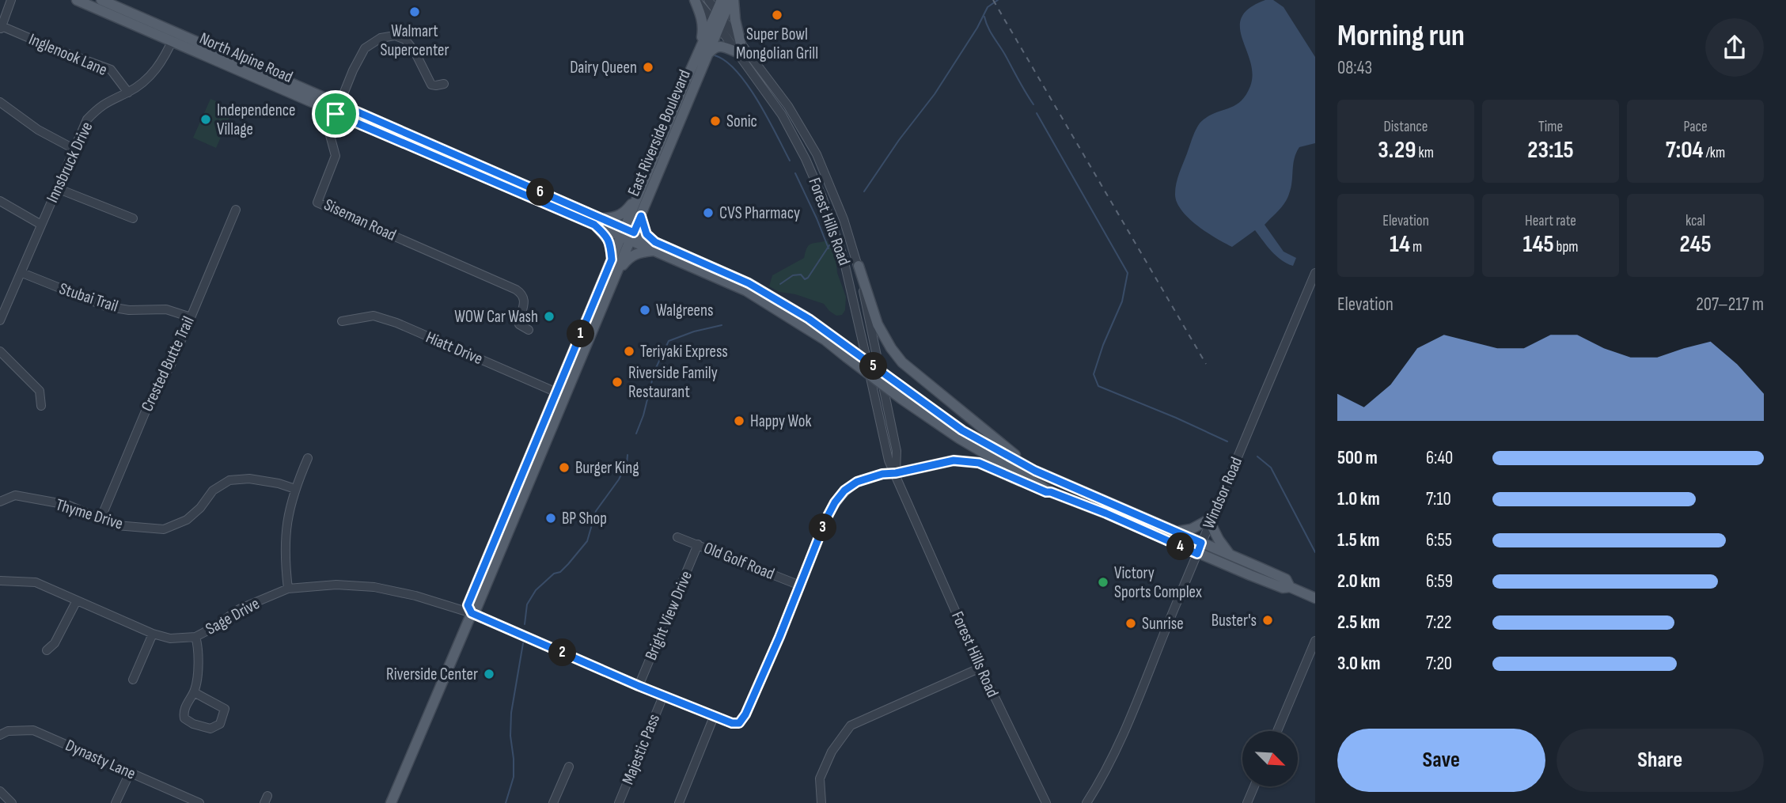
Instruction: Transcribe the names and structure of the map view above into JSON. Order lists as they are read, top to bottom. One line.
{"streets":{"main road":["North Alpine Road","East Riverside Boulevard"],"street":["Inglenook Lane","Innsbruck Drive","Siseman Road","Forest Hills Road","Stubai Trail","Hiatt Drive","Crested Butte Trail","Windsor Road","Thyme Drive","Old Golf Road","Bright View Drive","Sage Drive","Majestic Pass","Dynasty Lane"]},"crossings":[["Inglenook Lane","Innsbruck Drive"],["North Alpine Road","East Riverside Boulevard"],["North Alpine Road","Innsbruck Drive"],["North Alpine Road","Siseman Road"],["North Alpine Road","Windsor Road"],["East Riverside Boulevard","Forest Hills Road"],["East Riverside Boulevard","Hiatt Drive"],["East Riverside Boulevard","Sage Drive"],["Innsbruck Drive","Stubai Trail"],["Stubai Trail","Crested Butte Trail"],["Crested Butte Trail","Thyme Drive"],["Old Golf Road","Bright View Drive"],["Old Golf Road","Sage Drive"],["Bright View Drive","Sage Drive"],["Sage Drive","Majestic Pass"]],"places":["Walmart Supercenter","Super Bowl Mongolian Grill","Dairy Queen","Independence Village","Sonic","CVS Pharmacy","Walgreens","WOW Car Wash","Teriyaki Express","Riverside Family Restaurant","Happy Wok","Burger King","BP Shop","Victory Sports Complex","Buster's","Sunrise","Riverside Center"],"north":"bottom right","page":{"heading":["Morning run","08:43"],"stats":[["Distance","3.29 km"],["Time","23:15"],["Pace","7:04 /km"],["Elevation","14 m"],["Heart rate","145 bpm"],["kcal","245"]],"pins":["6","1","5","3","4","2"],"chart":["Elevation","207–217 m"],"list":[{"name":"500 m","note":"6:40"},{"name":"1.0 km","note":"7:10"},{"name":"1.5 km","note":"6:55"},{"name":"2.0 km","note":"6:59"},{"name":"2.5 km","note":"7:22"},{"name":"3.0 km","note":"7:20"}],"buttons":["Save","Share"]}}
